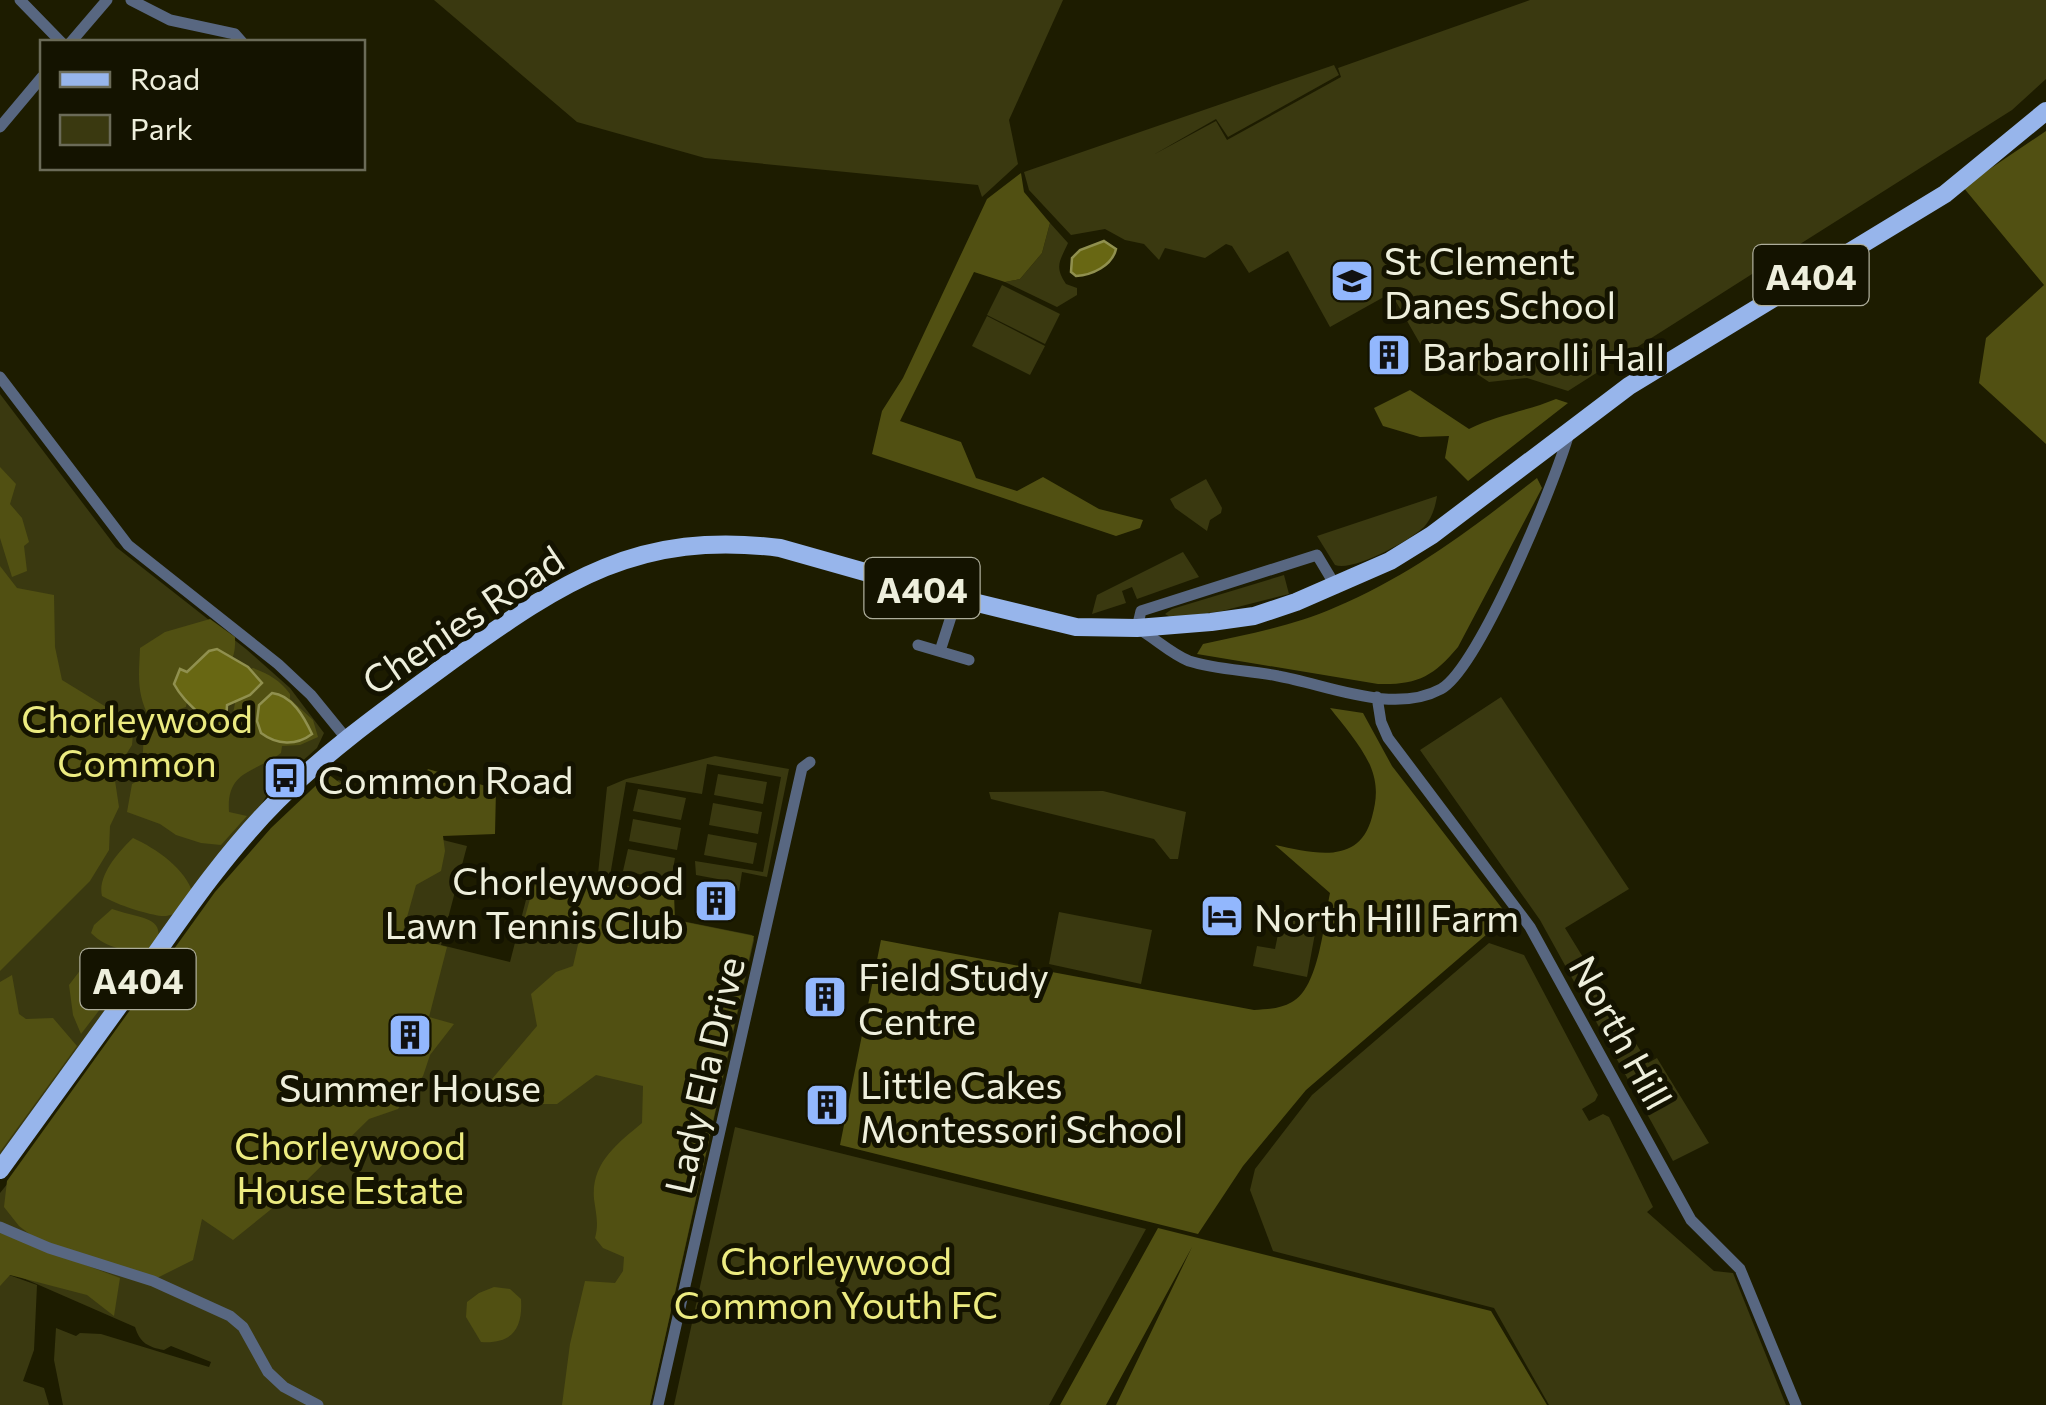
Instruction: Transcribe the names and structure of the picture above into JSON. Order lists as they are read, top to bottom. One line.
{"streets":{"main road":["A404","Chenies Road"],"street":["North Hill","Lady Ela Drive"]},"crossings":[["A404","Chenies Road"]],"parks":["Chorleywood Common","Chorleywood House Estate","Chorleywood Common Youth FC"],"places":{"school or university":["St Clement Danes School"],"building":["Barbarolli Hall","Chorleywood Lawn Tennis Club","Field Study Centre","Summer House","Little Cakes Montessori School"],"bus stop":["Common Road"],"hotel":["North Hill Farm"]},"legend":["Road","Park"]}
